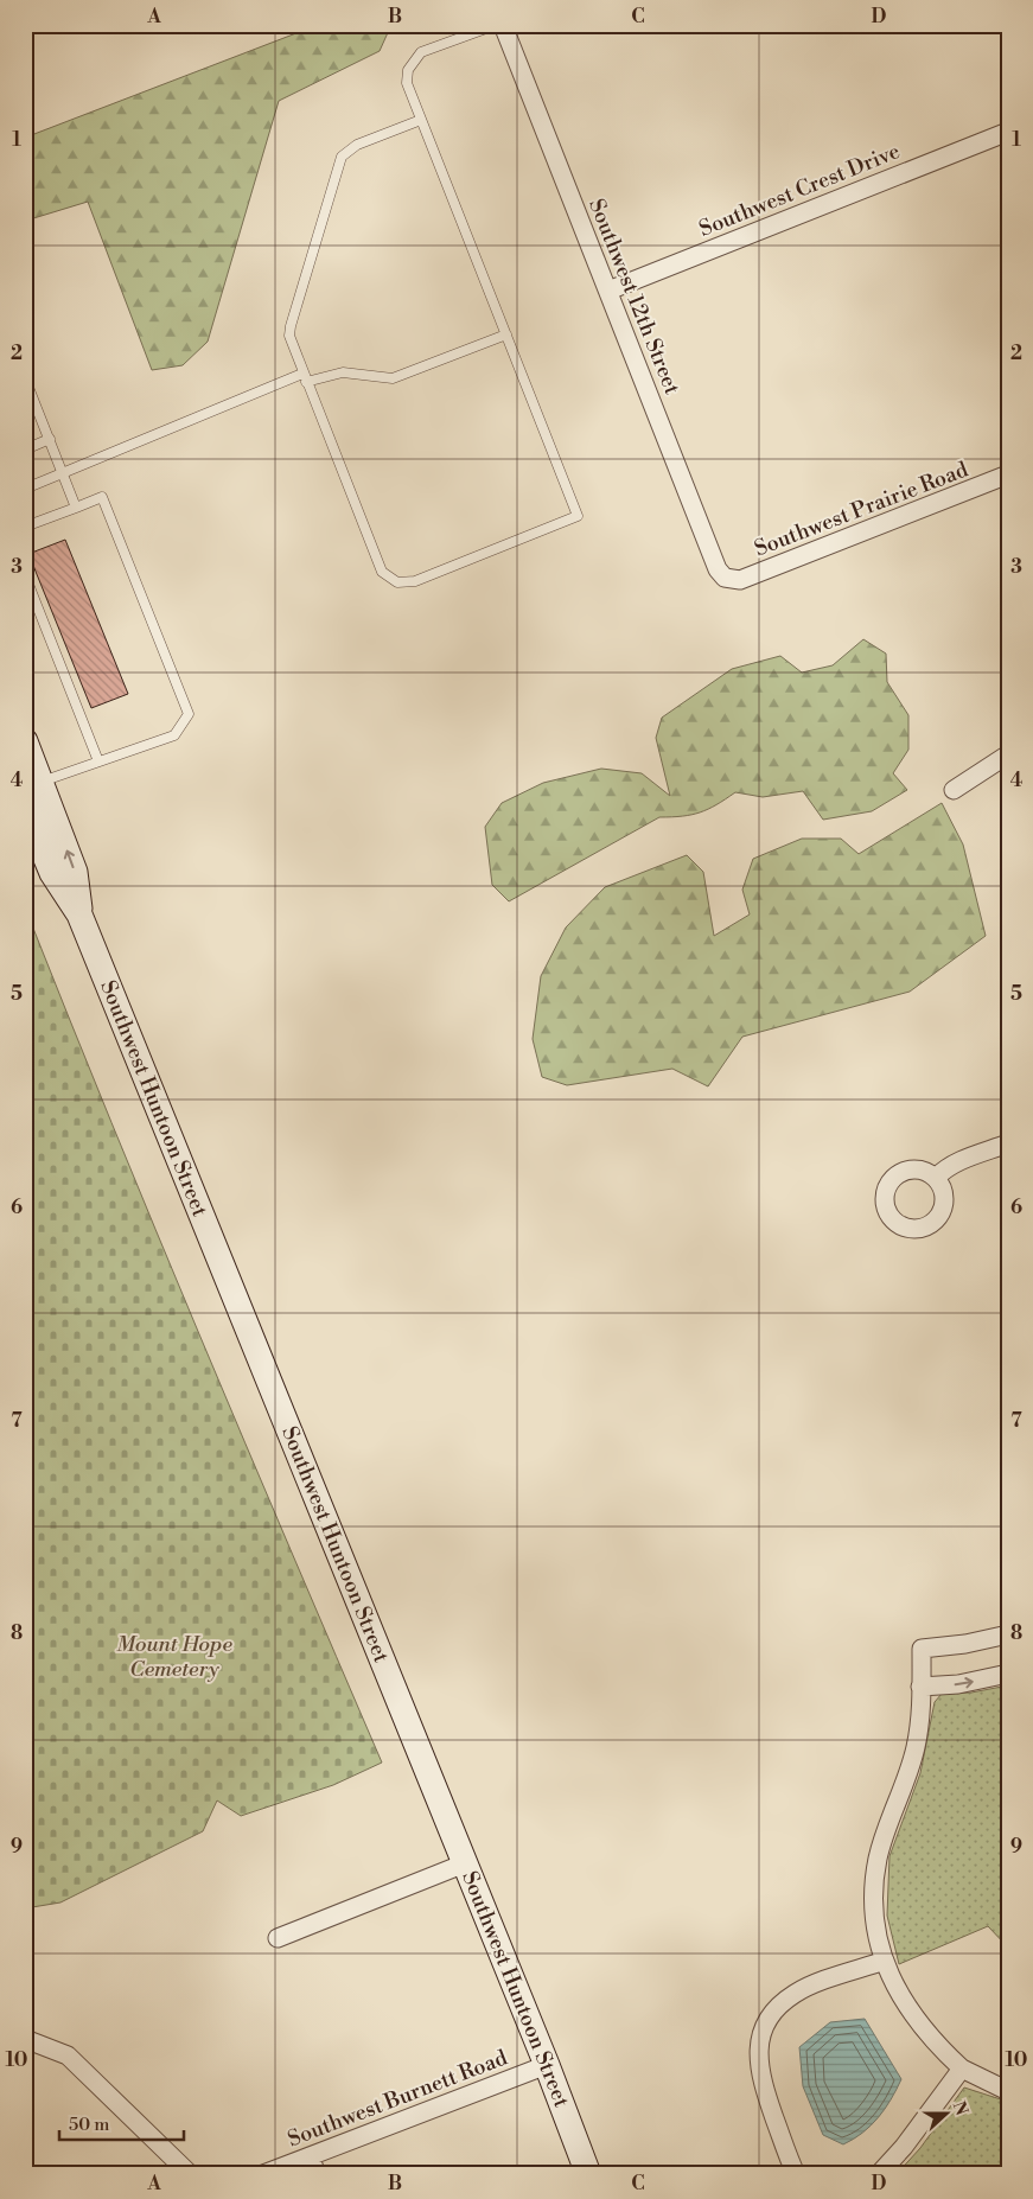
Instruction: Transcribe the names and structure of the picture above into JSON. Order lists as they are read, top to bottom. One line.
{"streets":{"main road":["Southwest Huntoon Street"],"street":["Southwest Crest Drive","Southwest 12th Street","Southwest Prairie Road","Southwest Burnett Road"]},"crossings":[["Southwest Crest Drive","Southwest 12th Street"],["Southwest 12th Street","Southwest Prairie Road"],["Southwest Huntoon Street","Southwest Burnett Road"]],"parks":["Mount Hope Cemetery"],"scale_bar":"50 m","north":"right","grid":{"columns":["A","B","C","D"],"rows":["1","2","3","4","5","6","7","8","9","10"]}}
